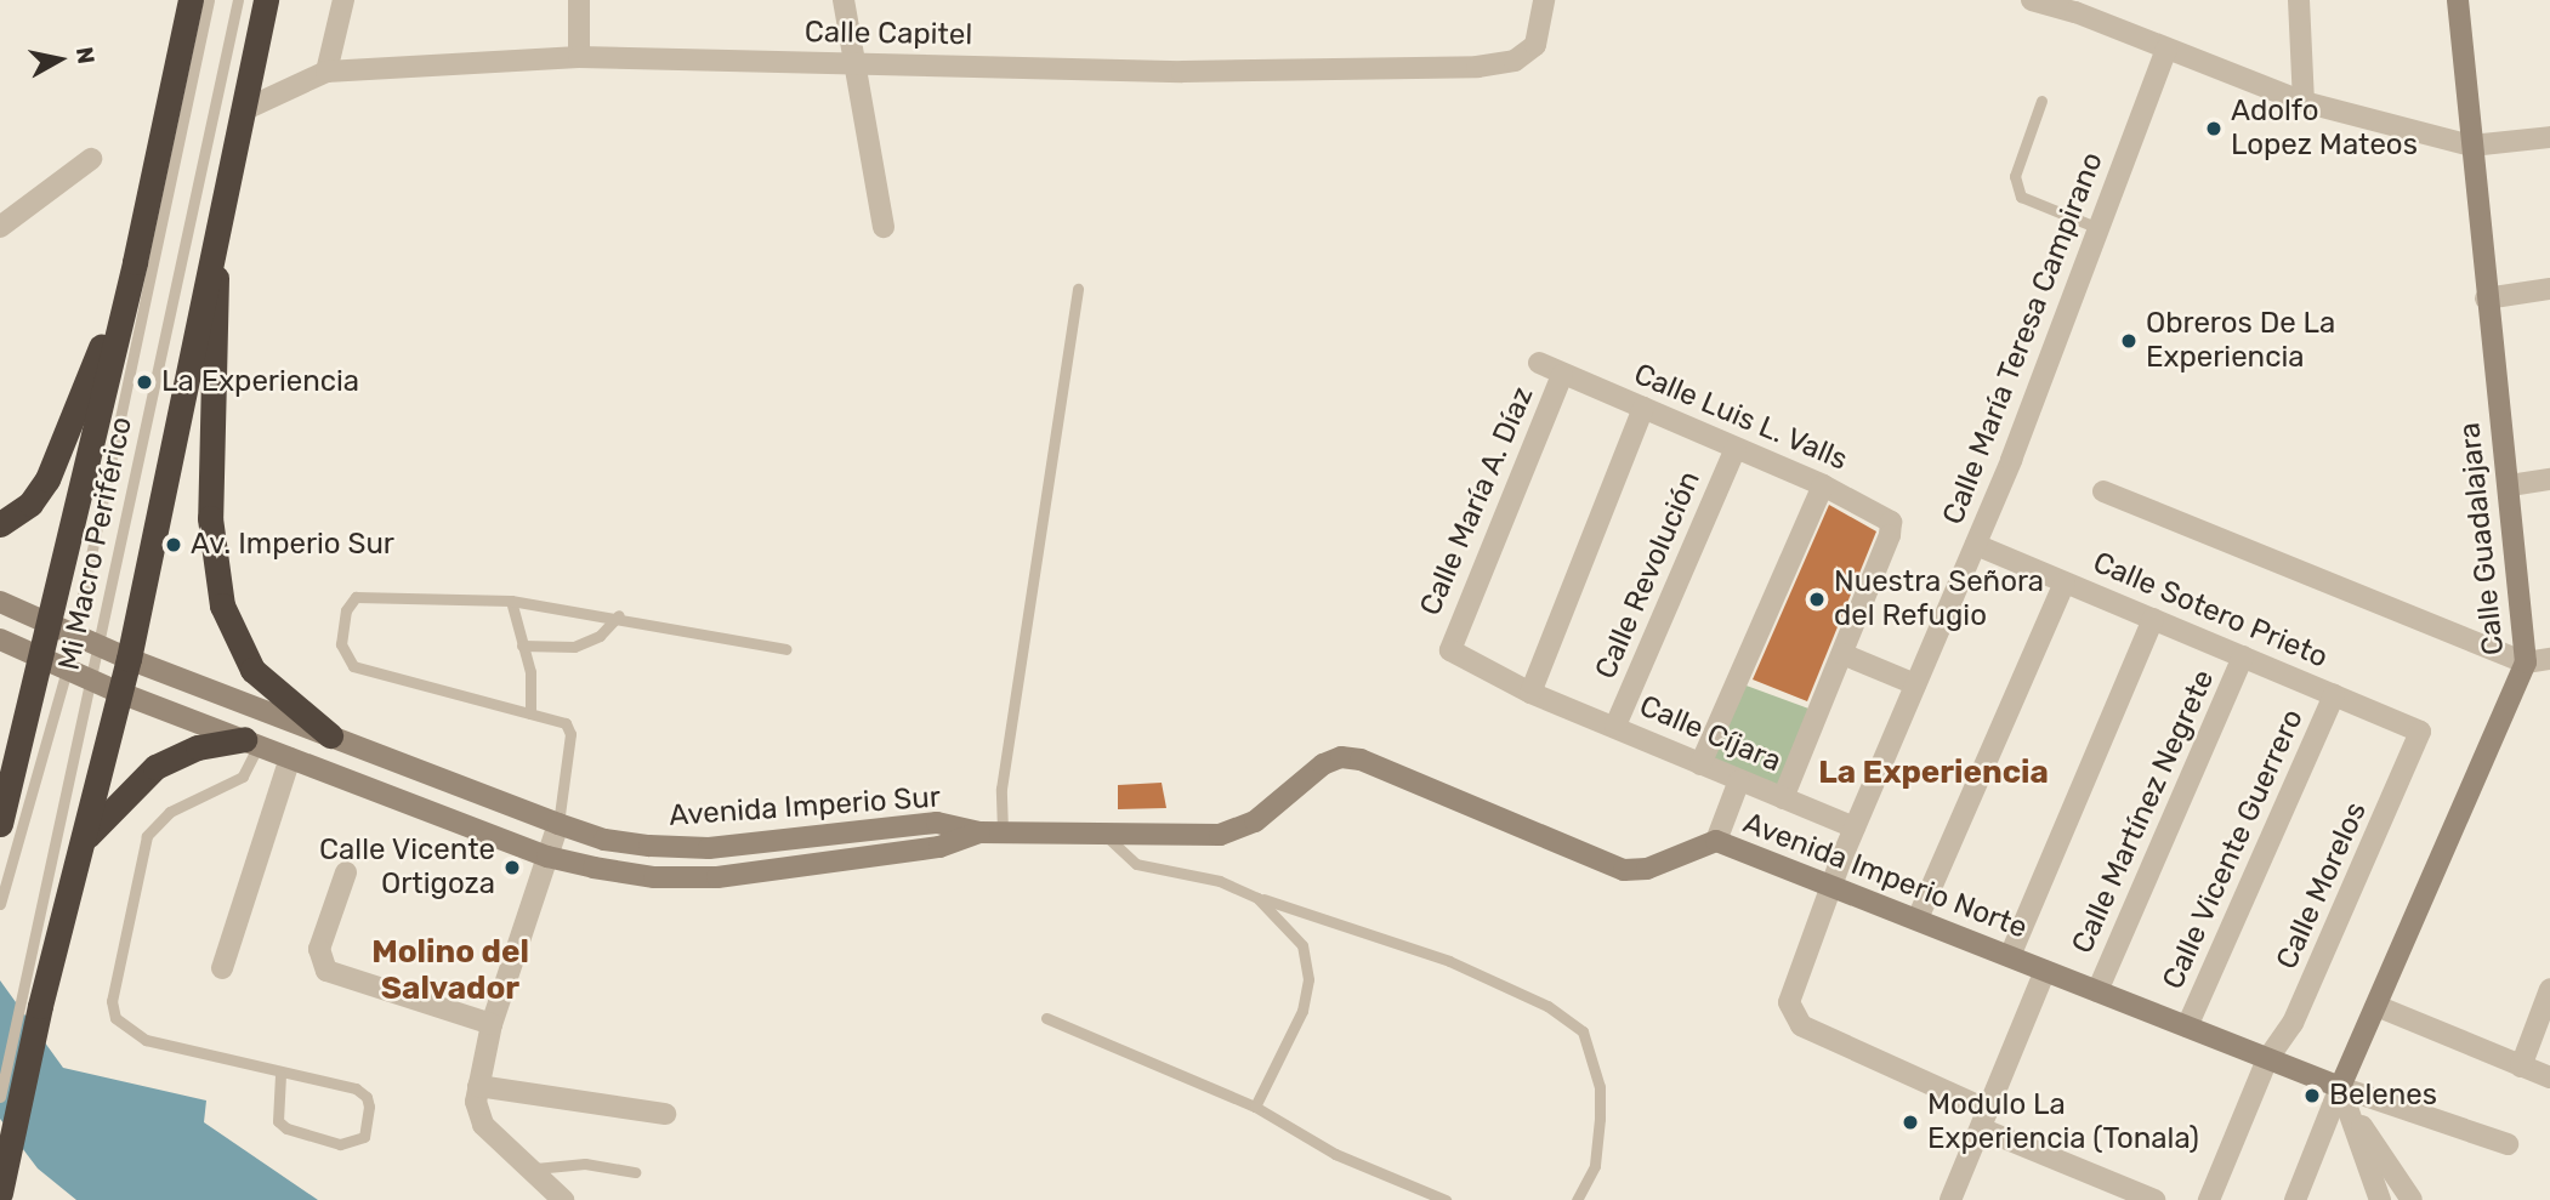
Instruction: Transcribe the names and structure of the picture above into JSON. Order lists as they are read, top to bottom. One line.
{"streets":{"street":["Calle Capitel","Calle María Teresa Campirano","Calle Luis L. Valls","Calle María A. Díaz","Calle Guadalajara","Calle Revolución","Calle Sotero Prieto","Calle Cíjara","Avenida Imperio Sur","Calle Martínez Negrete","Calle Vicente Guerrero","Avenida Imperio Norte","Calle Morelos"],"lane":["Mi Macro Periférico"]},"crossings":[["Calle María Teresa Campirano","Calle Sotero Prieto"],["Calle María Teresa Campirano","Calle Cíjara"],["Calle María Teresa Campirano","Avenida Imperio Norte"],["Calle Luis L. Valls","Calle María A. Díaz"],["Calle Luis L. Valls","Calle Revolución"],["Calle María A. Díaz","Calle Cíjara"],["Calle Guadalajara","Avenida Imperio Norte"],["Mi Macro Periférico","Avenida Imperio Sur"],["Calle Revolución","Calle Cíjara"],["Calle Sotero Prieto","Calle Martínez Negrete"],["Calle Sotero Prieto","Calle Vicente Guerrero"],["Calle Sotero Prieto","Calle Morelos"],["Avenida Imperio Sur","Avenida Imperio Norte"],["Calle Martínez Negrete","Avenida Imperio Norte"],["Calle Vicente Guerrero","Avenida Imperio Norte"],["Avenida Imperio Norte","Calle Morelos"]],"districts":["La Experiencia","Molino del Salvador"],"places":["Adolfo Lopez Mateos","Obreros De La Experiencia","La Experiencia","Av. Imperio Sur","Nuestra Señora del Refugio","Calle Vicente Ortigoza","Belenes","Modulo La Experiencia (Tonala)"],"north":"right"}
